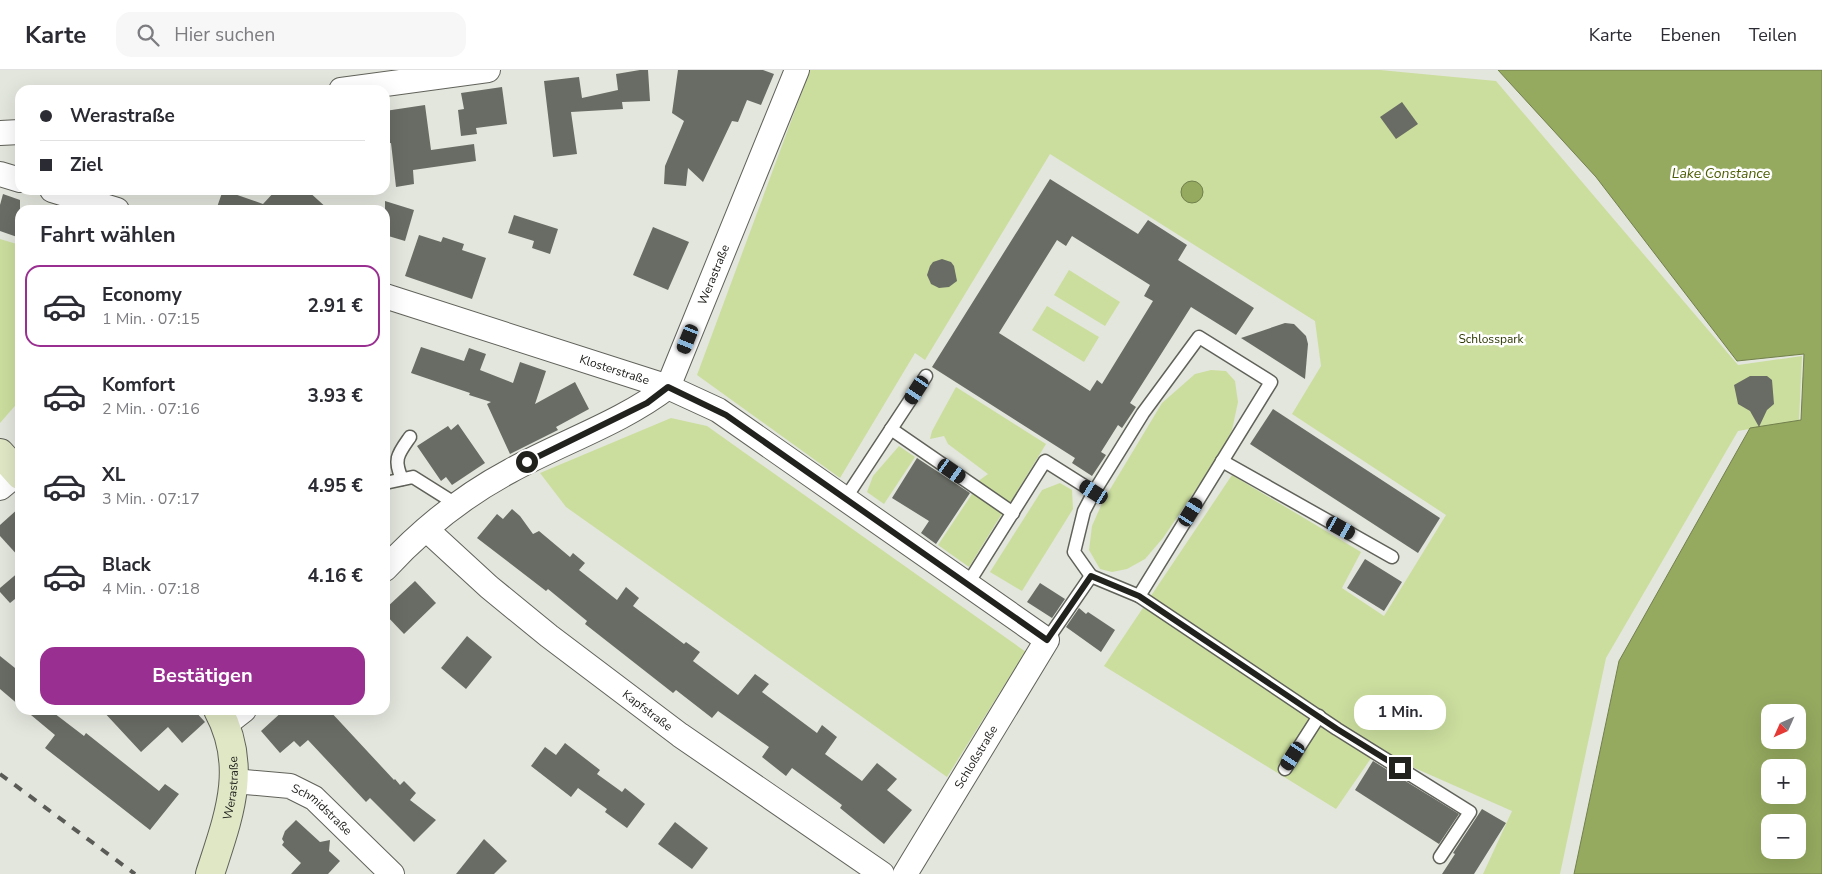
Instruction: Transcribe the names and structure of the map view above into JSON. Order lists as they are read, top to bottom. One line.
{"streets":{"main road":["Werastraße"],"street":["Klosterstraße","Kapfstraße","Schloßstraße","Schmidstraße"]},"crossings":[["Werastraße","Klosterstraße"],["Werastraße","Schmidstraße"],["Klosterstraße","Schloßstraße"]],"water":["Lake Constance"],"parks":["Schlosspark"],"north":"bottom left","page":{"header":"Karte","search":"Hier suchen","nav":["Karte","Ebenen","Teilen"],"banner":["Werastraße","Ziel"],"heading":"Fahrt wählen","list":[{"name":"Economy","note":"1 Min. · 07:15","value":"2.91 €"},{"name":"Komfort","note":"2 Min. · 07:16","value":"3.93 €"},{"name":"XL","note":"3 Min. · 07:17","value":"4.95 €"},{"name":"Black","note":"4 Min. · 07:18","value":"4.16 €"}],"buttons":"Bestätigen","bubble":"1 Min.","map_buttons":["+","−"]}}
